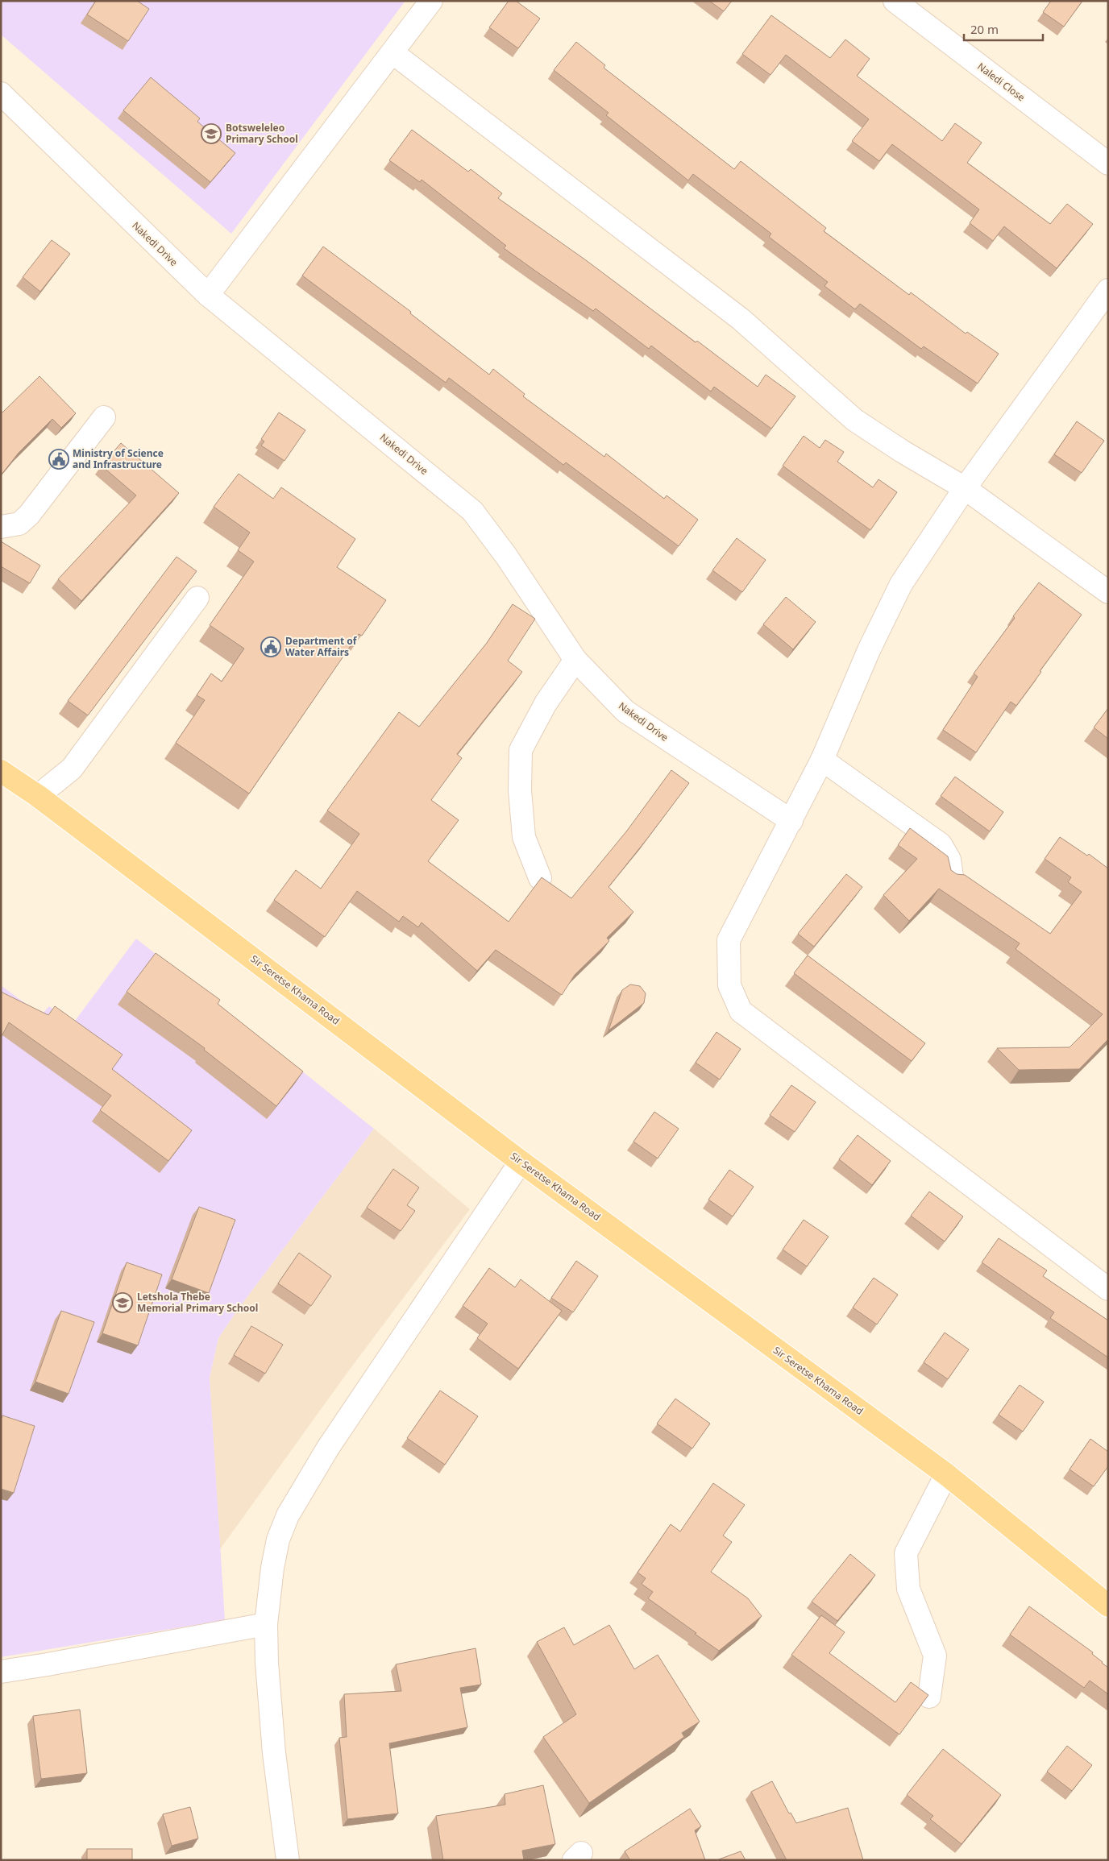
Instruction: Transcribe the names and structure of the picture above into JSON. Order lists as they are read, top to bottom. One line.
{"streets":{"main road":["Sir Seretse Khama Road"],"street":["Naledi Close","Nakedi Drive"]},"places":{"school or university":["Botsweleleo Primary School","Letshola Thebe Memorial Primary School"],"public building":["Ministry of Science and Infrastructure","Department of Water Affairs"]},"scale_bar":"20 m"}
